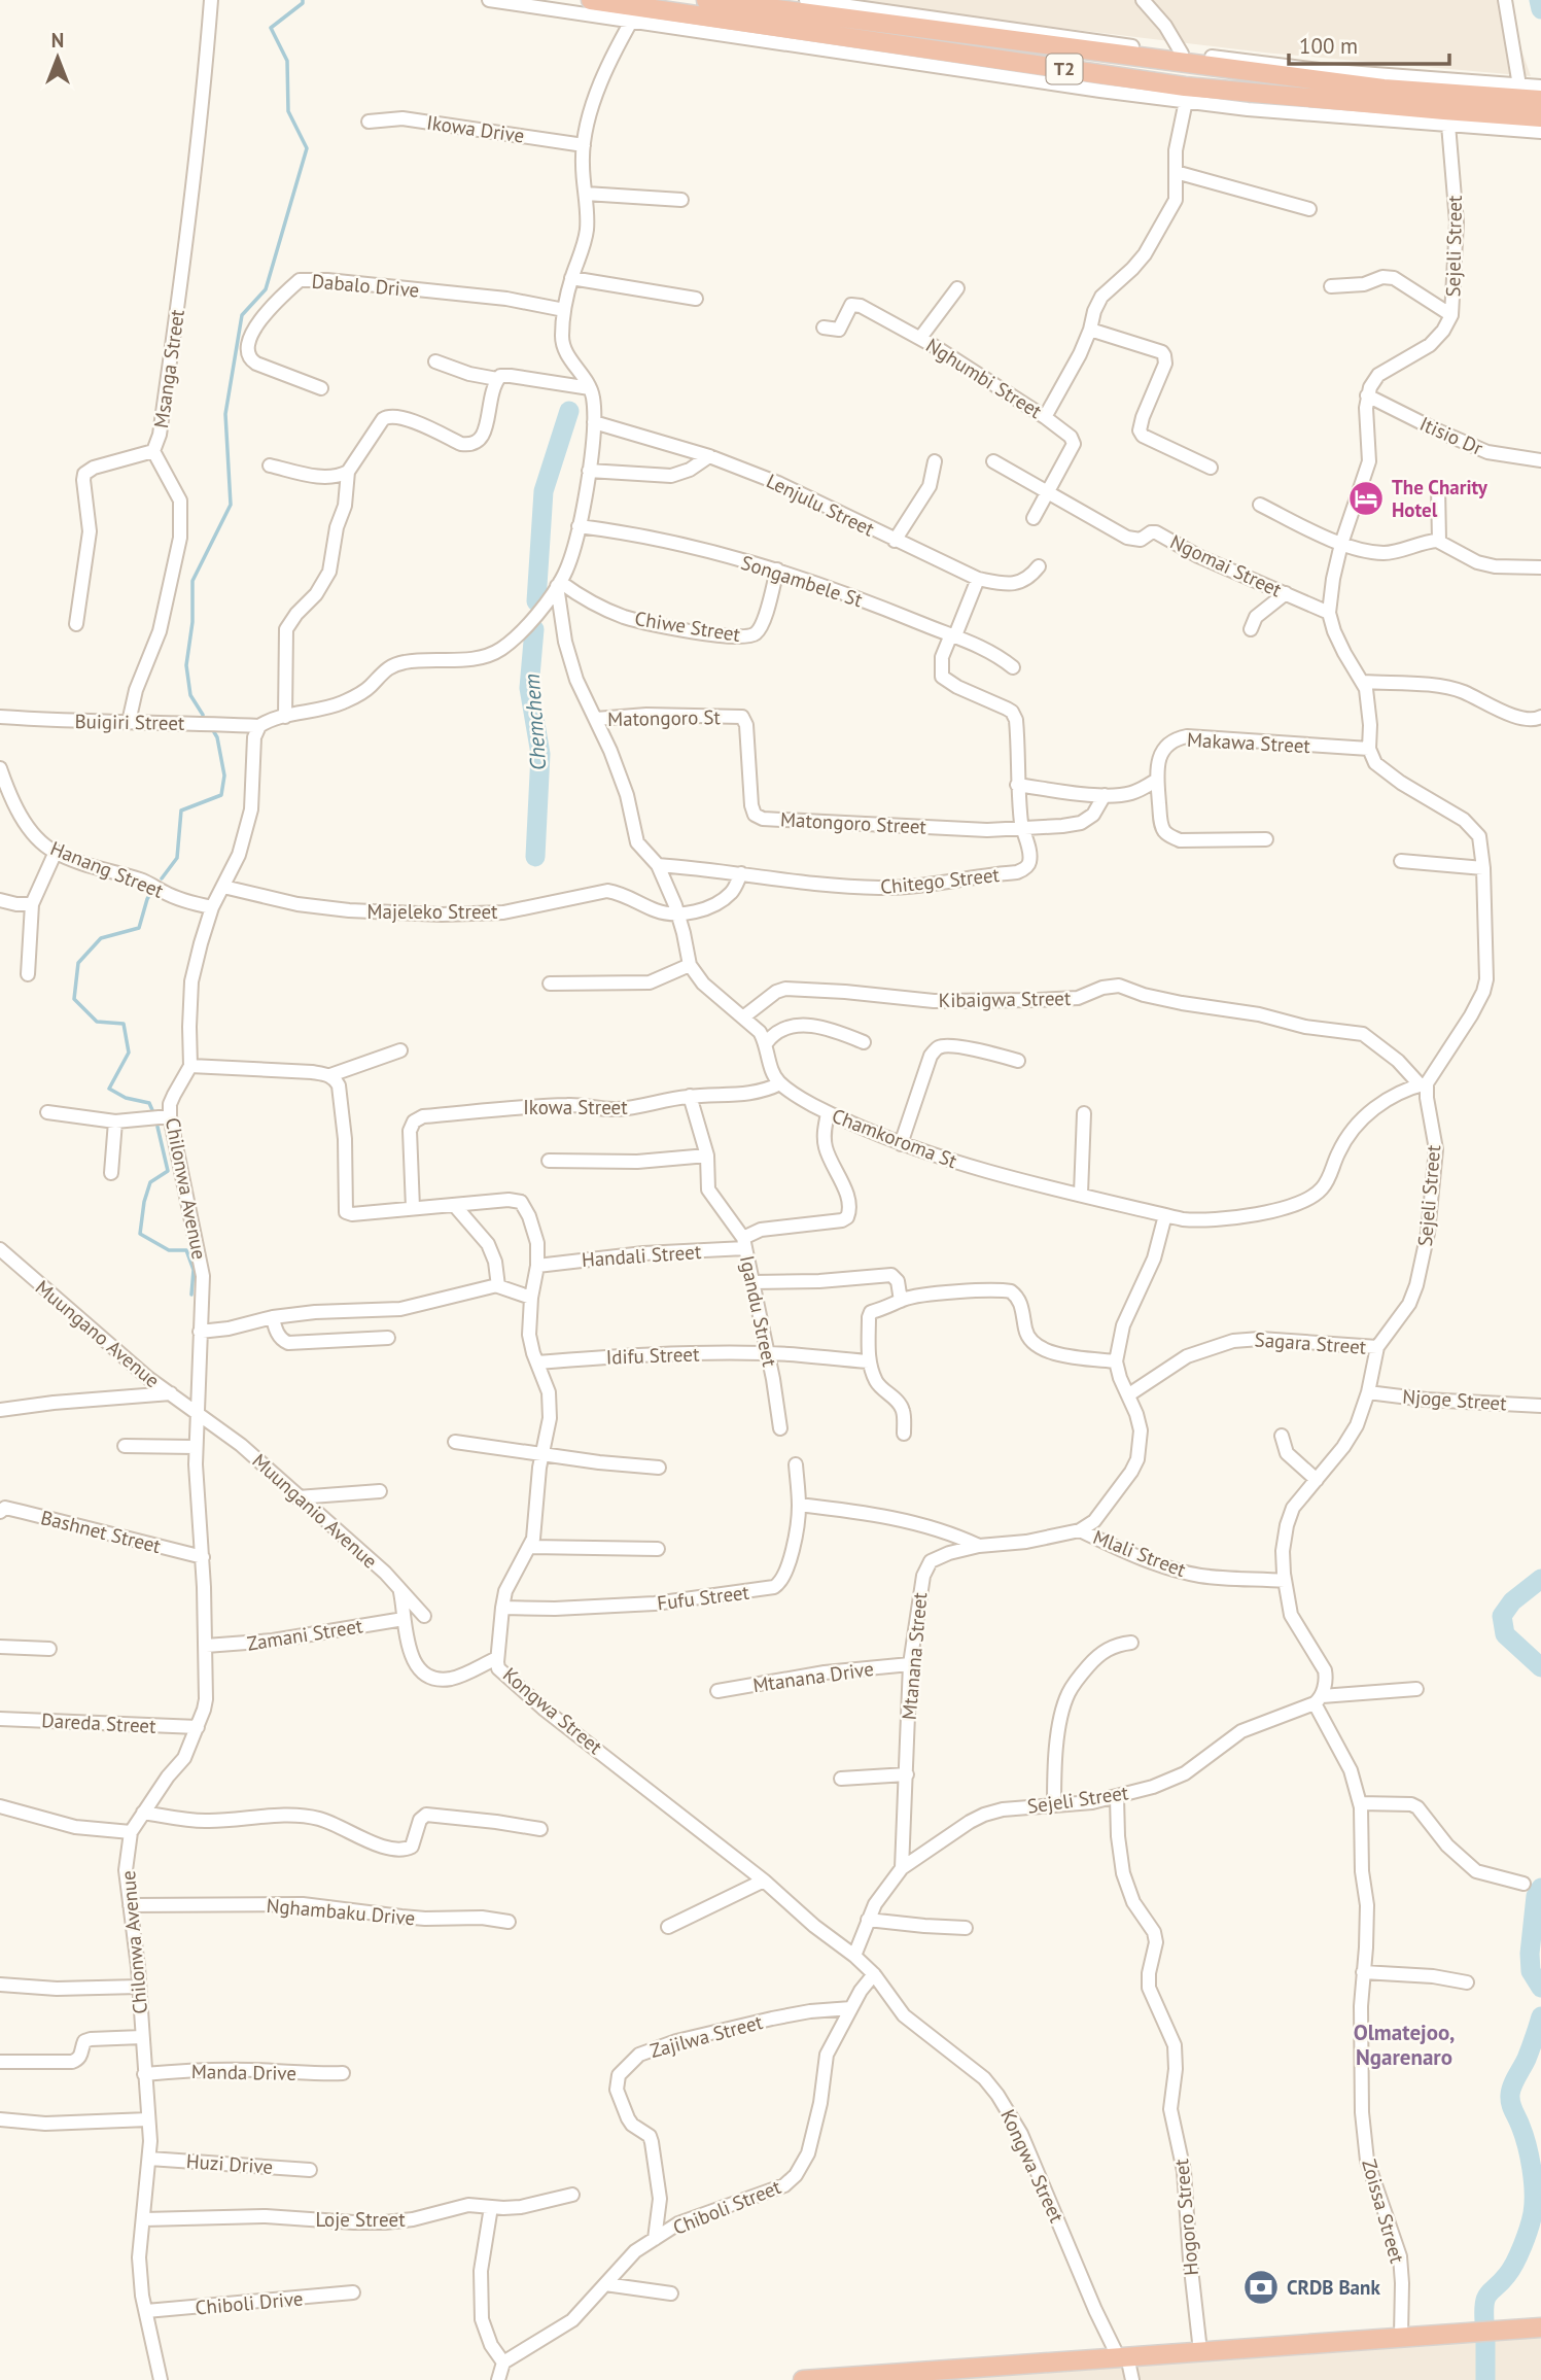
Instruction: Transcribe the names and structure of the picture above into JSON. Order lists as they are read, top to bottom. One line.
{"streets":{"highway":["T2"],"street":["Ikowa Drive","Sejeli Street","Dabalo Drive","Msanga Street","Nghumbi Street","Itisio Dr","Lenjulu Street","Ngomai Street","Songambele St","Chiwe Street","Matongoro St","Buigiri Street","Makawa Street","Matongoro Street","Hanang Street","Chitego Street","Majeleko Street","Kibaigwa Street","Ikowa Street","Chamkoroma St","Chilonwa Avenue","Handali Street","Igandu Street","Muungano Avenue","Sagara Street","Idifu Street","Njoge Street","Muunganio Avenue","Bashnet Street","Mlali Street","Fufu Street","Zamani Street","Mtanana Street","Mtanana Drive","Kongwa Street","Dareda Street","Nghambaku Drive","Zajilwa Street","Manda Drive","Huzi Drive","Chiboli Street","Zoissa Street","Hogoro Street","Loje Street","Chiboli Drive"]},"crossings":[["Sejeli Street","Itisio Dr"],["Sejeli Street","Kibaigwa Street"],["Sejeli Street","Chamkoroma St"],["Sejeli Street","Sagara Street"],["Sejeli Street","Njoge Street"],["Sejeli Street","Mlali Street"],["Sejeli Street","Mtanana Street"],["Sejeli Street","Kongwa Street"],["Sejeli Street","Zoissa Street"],["Sejeli Street","Hogoro Street"],["Msanga Street","Buigiri Street"],["Nghumbi Street","Ngomai Street"],["Songambele St","Chiwe Street"],["Songambele St","Chitego Street"],["Matongoro St","Matongoro Street"],["Matongoro Street","Chitego Street"],["Kibaigwa Street","Chamkoroma St"],["Ikowa Street","Chamkoroma St"],["Ikowa Street","Kongwa Street"],["Chamkoroma St","Igandu Street"],["Chilonwa Avenue","Muungano Avenue"],["Chilonwa Avenue","Muunganio Avenue"],["Chilonwa Avenue","Bashnet Street"],["Chilonwa Avenue","Zamani Street"],["Chilonwa Avenue","Dareda Street"],["Chilonwa Avenue","Nghambaku Drive"],["Chilonwa Avenue","Manda Drive"],["Chilonwa Avenue","Huzi Drive"],["Chilonwa Avenue","Loje Street"],["Chilonwa Avenue","Chiboli Drive"],["Handali Street","Igandu Street"],["Handali Street","Kongwa Street"],["Igandu Street","Idifu Street"],["Muungano Avenue","Muunganio Avenue"],["Idifu Street","Kongwa Street"],["Mlali Street","Mtanana Street"],["Fufu Street","Kongwa Street"],["Mtanana Street","Mtanana Drive"],["Kongwa Street","Chiboli Street"],["Zajilwa Street","Chiboli Street"]],"districts":["Olmatejoo, Ngarenaro"],"water":["Chemchem"],"places":{"hotel":["The Charity Hotel"],"bank":["CRDB Bank"]},"scale_bar":"100 m","north":"top"}
